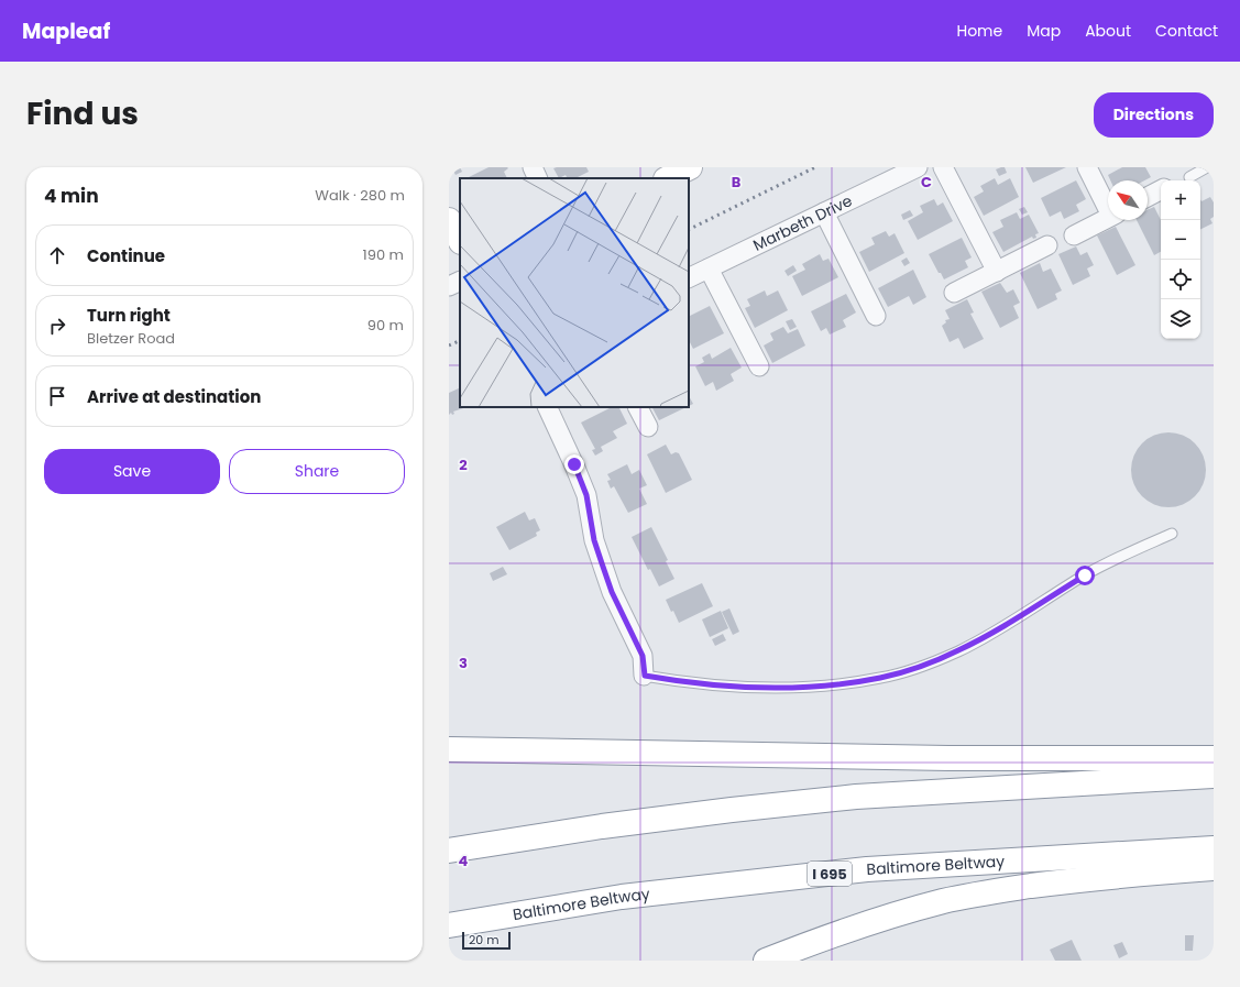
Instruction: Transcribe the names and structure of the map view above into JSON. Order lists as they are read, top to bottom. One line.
{"streets":{"main road":["Baltimore Beltway","I 695"],"street":["Marbeth Drive"]},"scale_bar":"20 m","north":"top left","page":{"header":"Mapleaf","nav":["Home","Map","About","Contact"],"title":"Find us","buttons":["Directions",["Save","Share"]],"heading":["4 min","Walk · 280 m"],"map_buttons":["+","−"],"list":[["Continue","190 m"],["Turn right","Bletzer Road","90 m"],"Arrive at destination"],"scale":"20 m"},"grid":{"columns":["B","C"],"rows":["2","3","4"]}}
